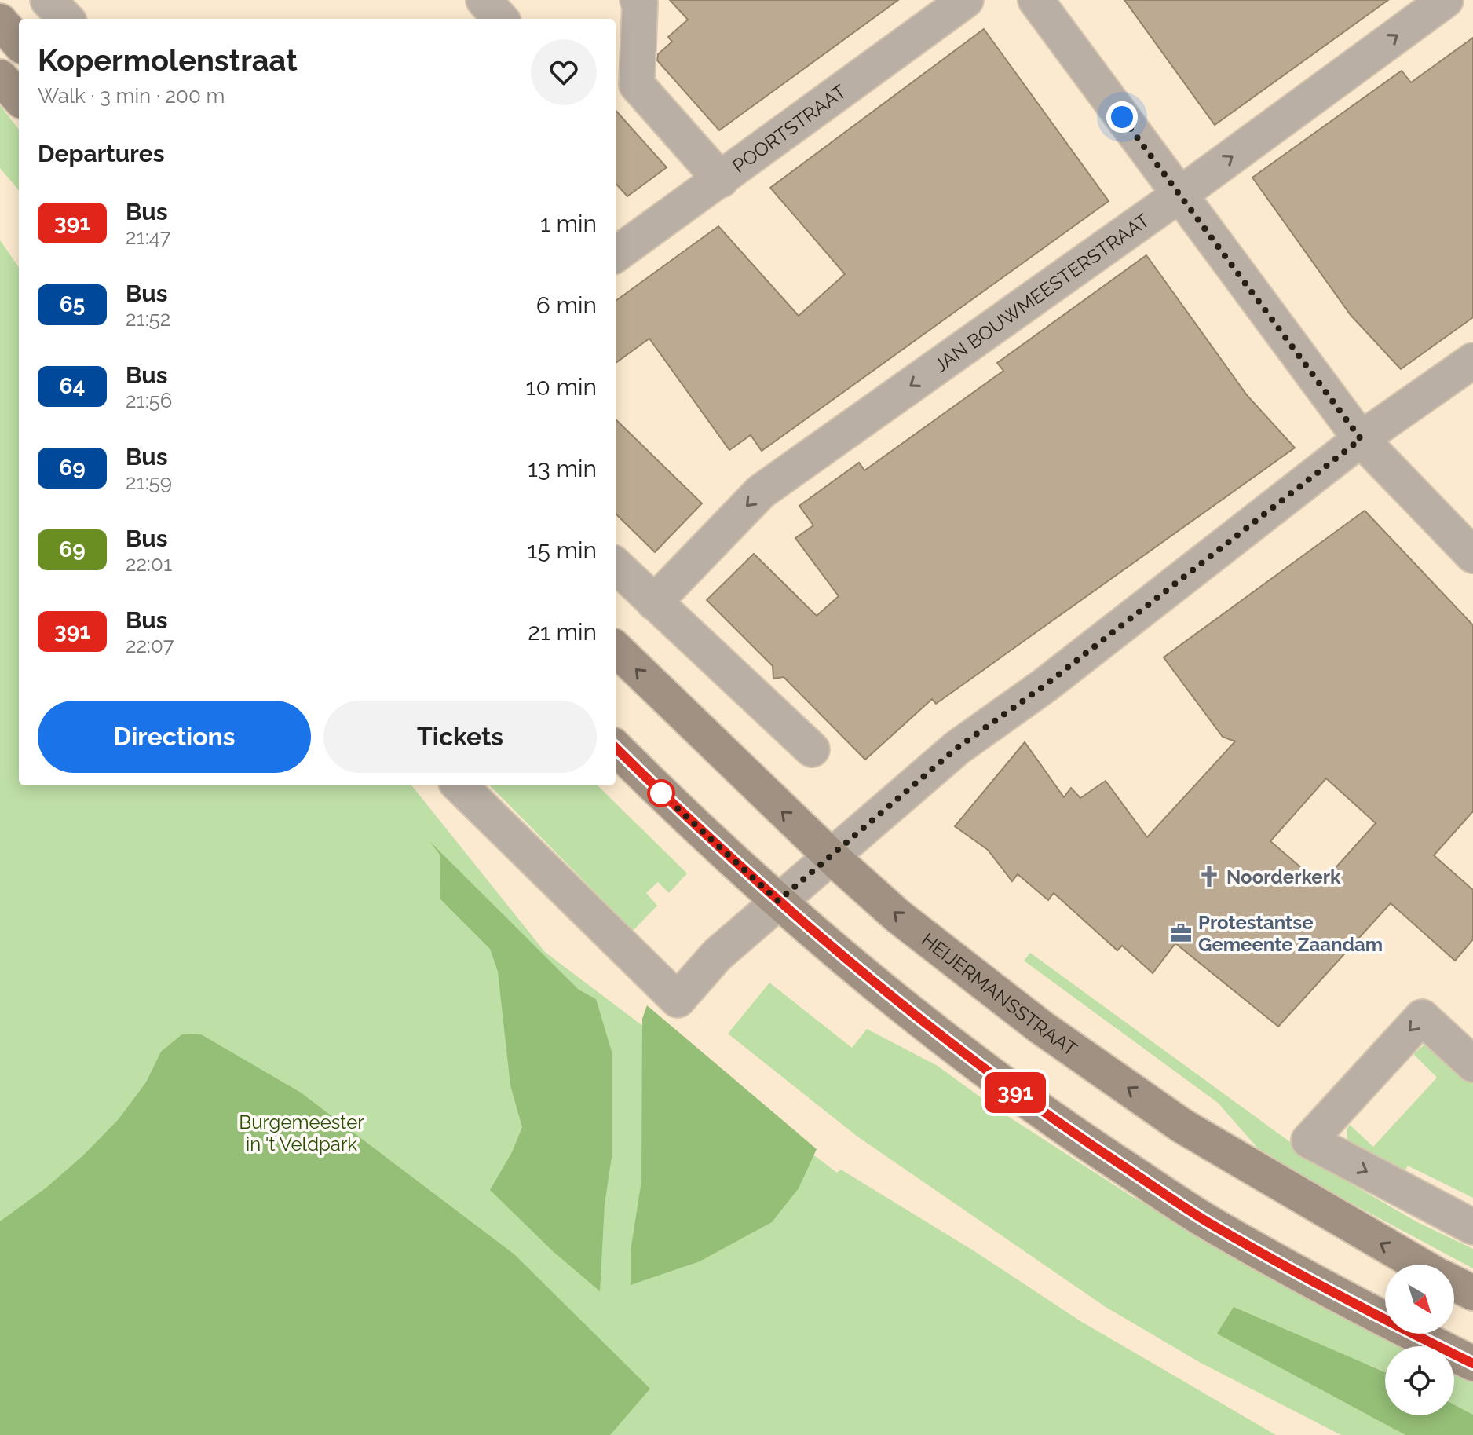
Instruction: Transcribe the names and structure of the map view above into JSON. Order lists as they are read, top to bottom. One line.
{"streets":{"main road":["HEIJERMANSSTRAAT"],"street":["POORTSTRAAT","JAN BOUWMEESTERSTRAAT"]},"parks":["Burgemeester in 't Veldpark"],"places":{"church":["Noorderkerk"],"office":["Protestantse Gemeente Zaandam"]},"lines":["bus line 391"],"north":"bottom right","page":{"on_map":"391","heading":[["Kopermolenstraat","Walk · 3 min · 200 m"],"Departures"],"list":[{"mark":"391","name":"Bus","note":"21:47","value":"1 min"},{"mark":"65","name":"Bus","note":"21:52","value":"6 min"},{"mark":"64","name":"Bus","note":"21:56","value":"10 min"},{"mark":"69","name":"Bus","note":"21:59","value":"13 min"},{"mark":"69","name":"Bus","note":"22:01","value":"15 min"},{"mark":"391","name":"Bus","note":"22:07","value":"21 min"}],"buttons":["Directions","Tickets"]}}
